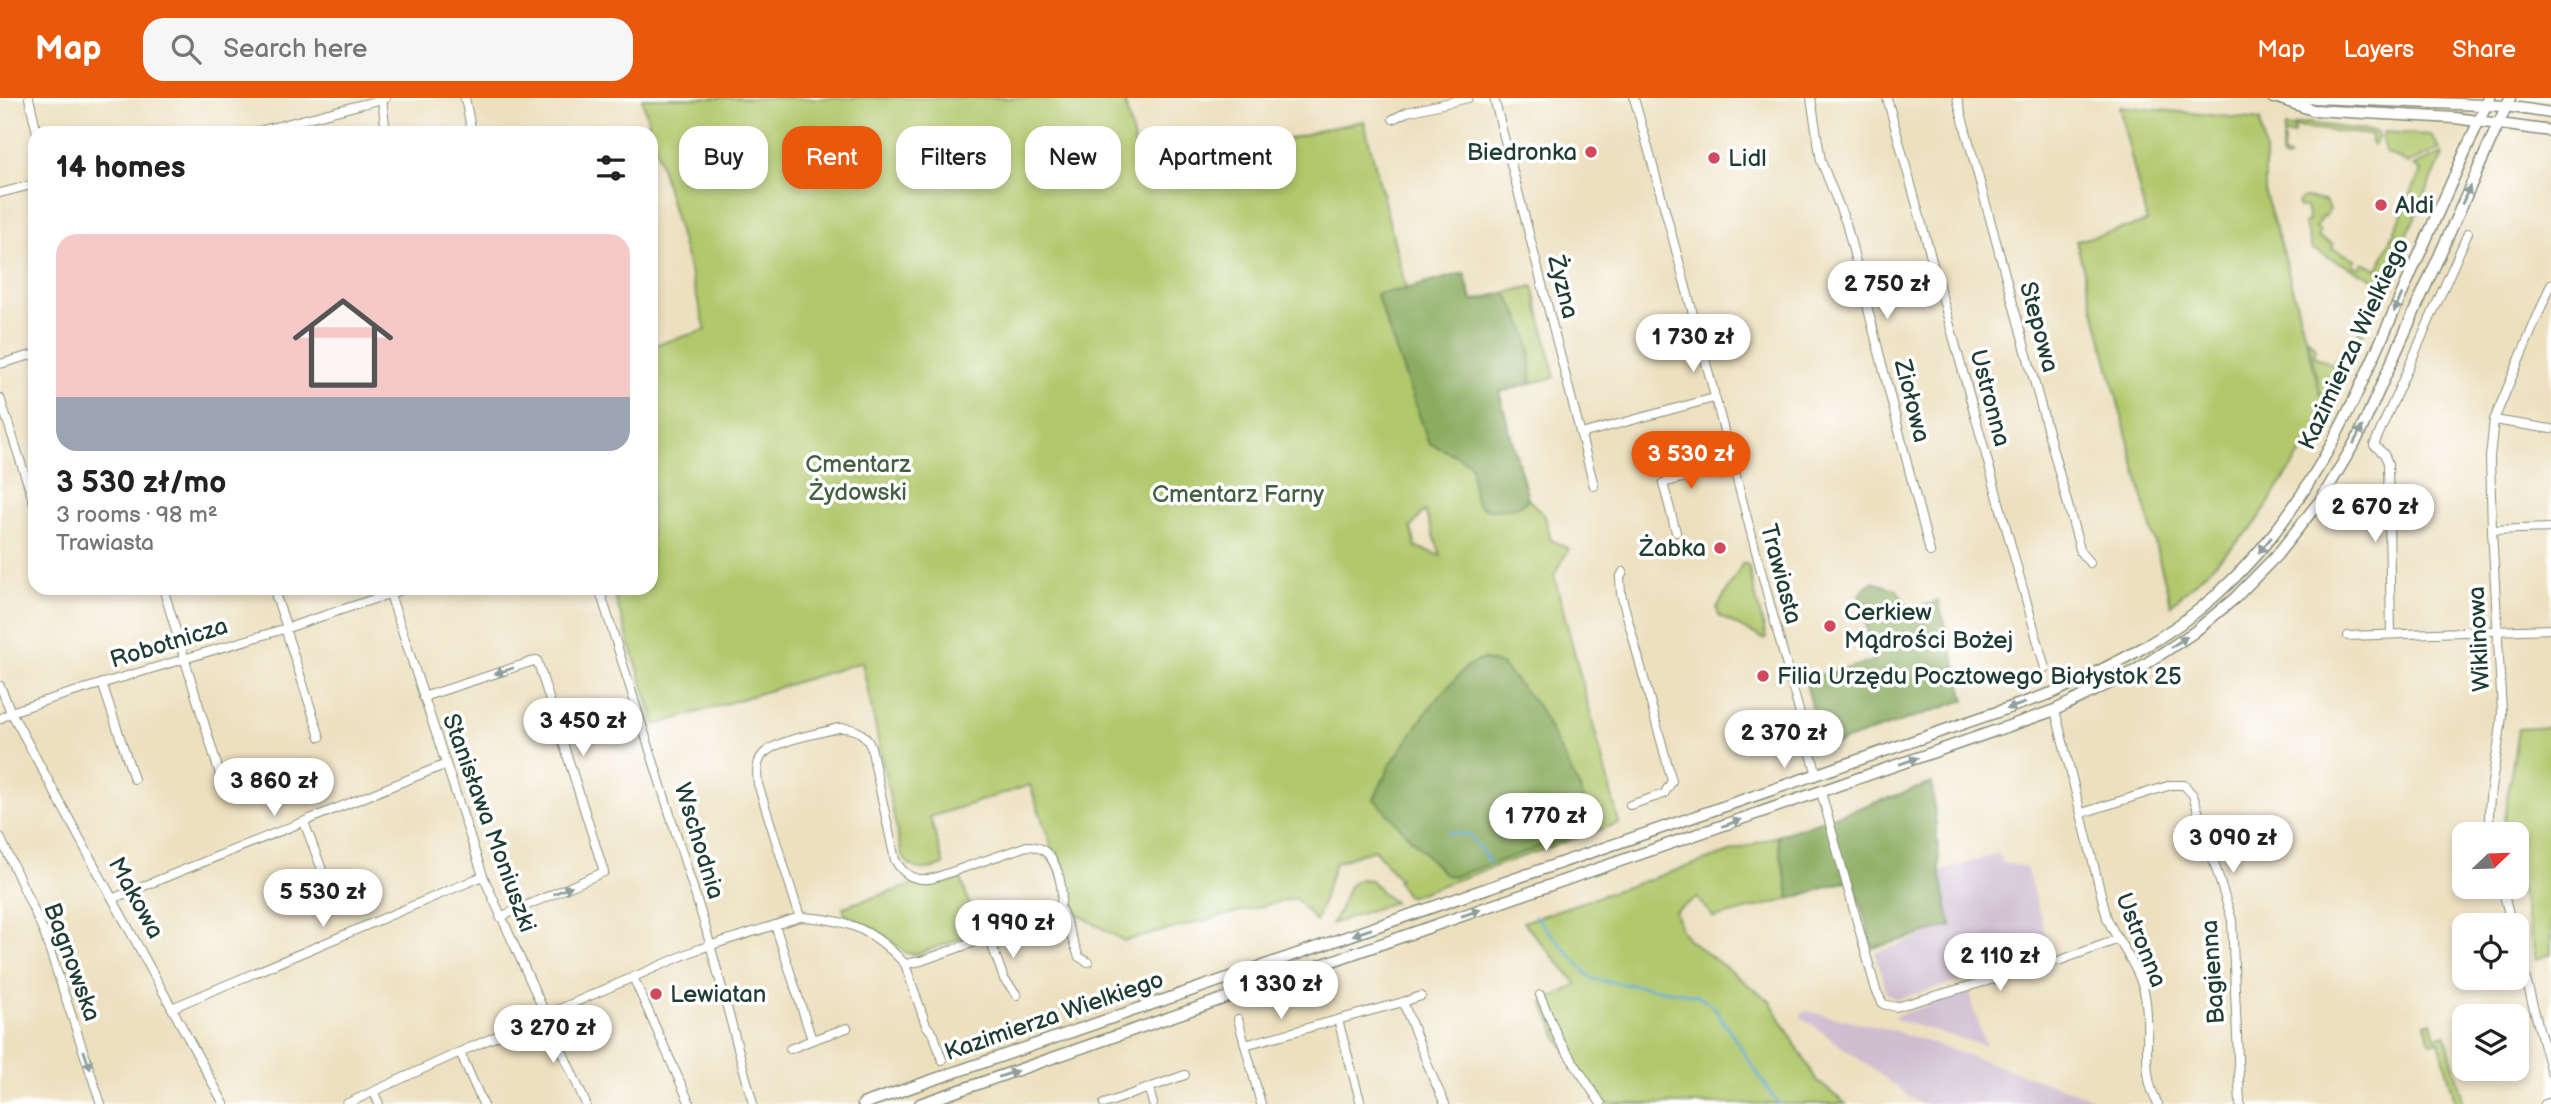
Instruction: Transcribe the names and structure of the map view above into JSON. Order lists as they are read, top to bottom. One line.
{"streets":{"main road":["Kazimierza Wielkiego"],"street":["Żyzna","Stepowa","Ustronna","Ziołowa","Trawiasta","Wiklinowa","Robotnicza","Stanisława Moniuszki","Wschodnia","Makowa","Bagnowska","Bagienna"]},"crossings":[["Kazimierza Wielkiego","Ustronna"],["Kazimierza Wielkiego","Trawiasta"],["Ustronna","Bagienna"],["Robotnicza","Makowa"]],"one_way":["Bagnowska"],"parks":["Cmentarz Żydowski","Cmentarz Farny"],"places":["Biedronka","Lidl","Aldi","Żabka","Cerkiew Mądrości Bożej","Filia Urzędu Pocztowego Białystok 25","Lewiatan"],"north":"top right","page":{"header":"Map","search":"Search here","nav":["Map","Layers","Share"],"chip":["Buy","Rent","Filters","New","Apartment"],"heading":"14 homes","list":[{"name":"3 530 zł/mo","note":"3 rooms · 98 m² · Trawiasta"}],"price":["2 750 zł","1 730 zł","3 530 zł","2 670 zł","3 450 zł","2 370 zł","3 860 zł","1 770 zł","3 090 zł","5 530 zł","1 990 zł","2 110 zł","1 330 zł","3 270 zł"]}}
